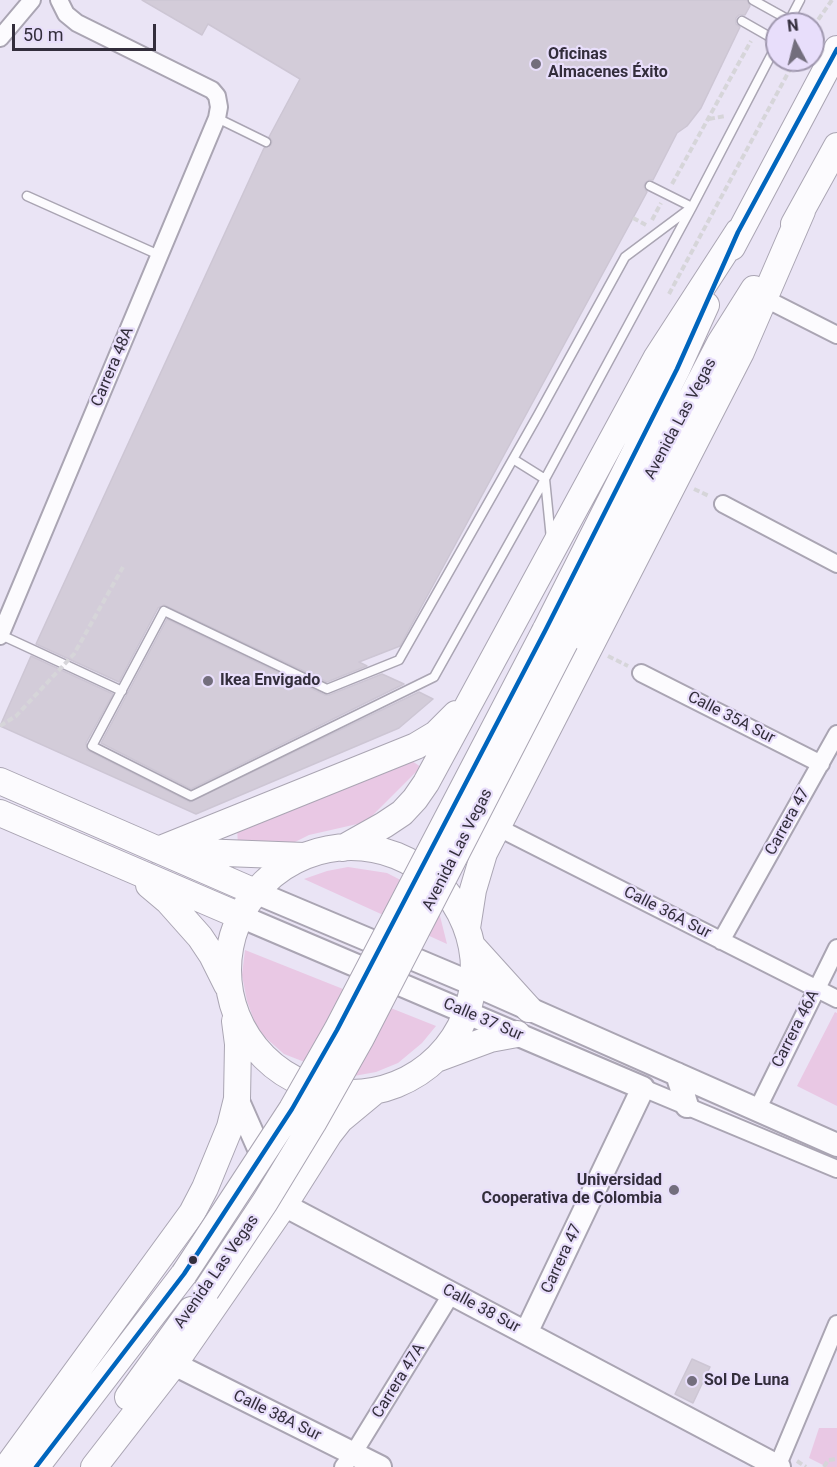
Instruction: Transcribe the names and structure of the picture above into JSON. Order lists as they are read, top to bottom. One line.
{"streets":{"main road":["Avenida Las Vegas","Carrera 47","Calle 37 Sur","Calle 38 Sur","Calle 38A Sur"],"street":["Carrera 48A","Calle 35A Sur","Calle 36A Sur","Carrera 46A","Carrera 47A"]},"crossings":[["Avenida Las Vegas","Calle 36A Sur"],["Avenida Las Vegas","Calle 38 Sur"],["Avenida Las Vegas","Calle 38A Sur"],["Calle 35A Sur","Carrera 47"],["Carrera 47","Calle 36A Sur"],["Carrera 47","Calle 37 Sur"],["Carrera 47","Calle 38 Sur"],["Calle 36A Sur","Carrera 46A"],["Calle 37 Sur","Carrera 46A"],["Calle 38 Sur","Carrera 47A"],["Carrera 47A","Calle 38A Sur"]],"places":["Oficinas Almacenes Éxito","Ikea Envigado","Universidad Cooperativa de Colombia","Sol De Luna"],"scale_bar":"50 m","north":"top"}
